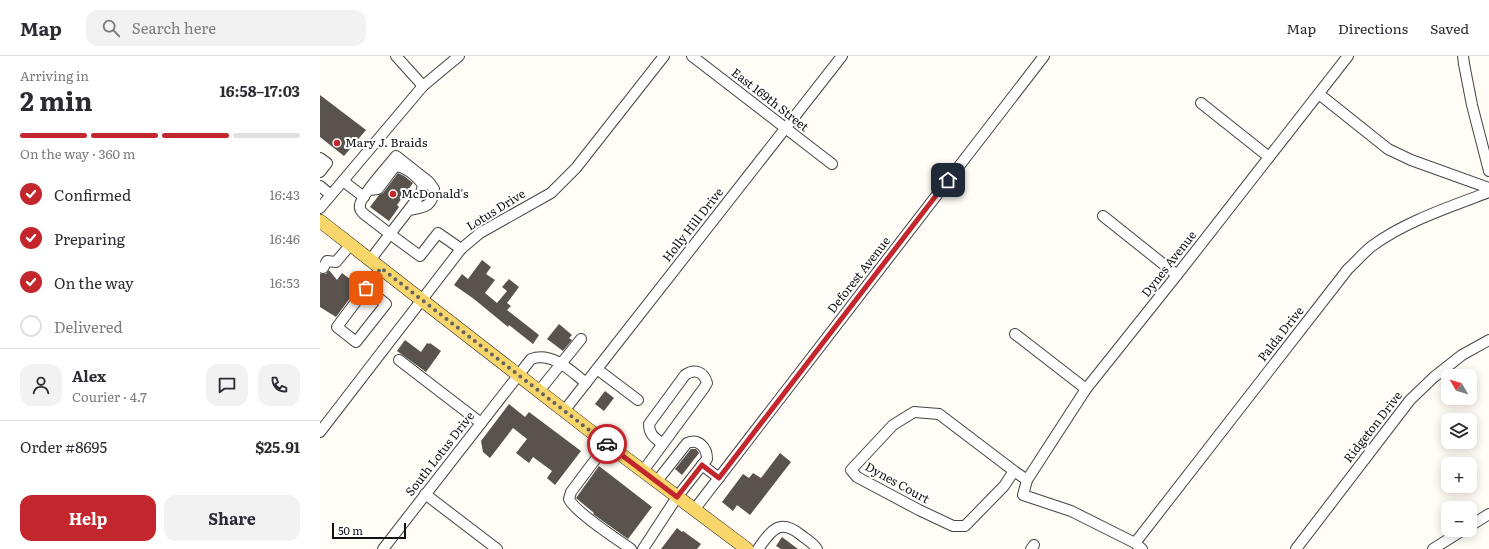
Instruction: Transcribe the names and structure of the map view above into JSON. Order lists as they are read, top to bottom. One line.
{"streets":{"street":["East 169th Street","Lotus Drive","Holly Hill Drive","Dynes Avenue","Deforest Avenue","Palda Drive","Ridgeton Drive","South Lotus Drive","Dynes Court"]},"crossings":[["East 169th Street","Holly Hill Drive"],["Dynes Avenue","Palda Drive"],["Dynes Avenue","Dynes Court"]],"places":["Mary J. Braids","McDonald's"],"scale_bar":"50 m","north":"top left","page":{"header":"Map","search":"Search here","nav":["Map","Directions","Saved"],"heading":["2 min","Arriving in","16:58–17:03"],"panel":["Alex","Courier · 4.7","Order #8695","$25.91"],"bar":"On the way · 360 m","list":[["Confirmed","16:43"],["Preparing","16:46"],["On the way","16:53"],"Delivered"],"map_buttons":["+","−"],"buttons":["Help","Share"],"scale":"50 m"}}
